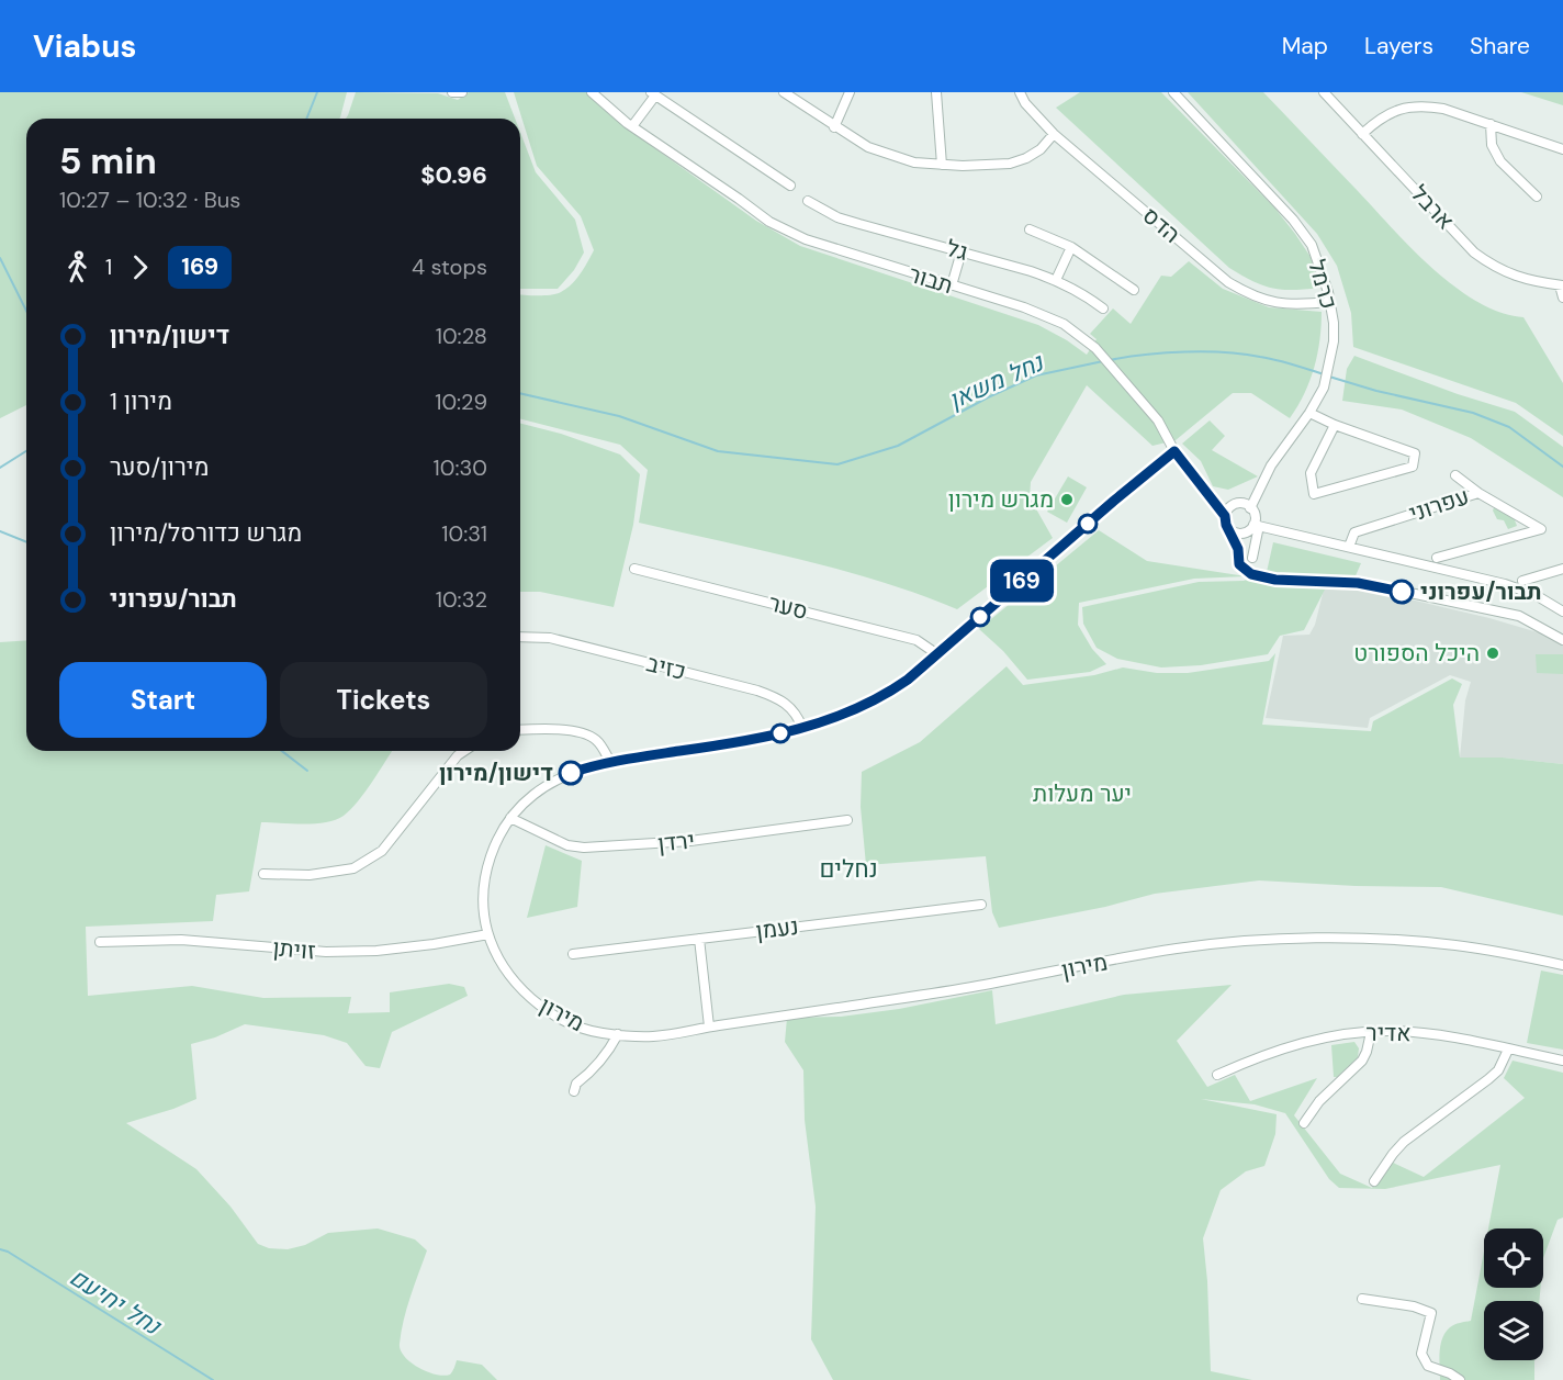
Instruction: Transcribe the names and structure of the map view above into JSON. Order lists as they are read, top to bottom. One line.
{"streets":{"street":["ארבל","הדס","גל","תבור","כרמל","עפרוני","סער","כזיב","ירדן","נעמן","זויתן","מירון","אדיר"]},"crossings":[["הדס","כרמל"],["תבור","כרמל"],["תבור","מירון"],["סער","מירון"],["כזיב","מירון"],["ירדן","מירון"],["זויתן","מירון"]],"districts":["נחלים"],"water":["נחל משאן","נחל יחיעם"],"parks":["יער מעלות"],"places":["מגרש מירון","תבור/עפרוני","היכל הספורט","דישון/מירון"],"lines":["bus line 169"],"page":{"header":"Viabus","nav":["Map","Layers","Share"],"on_map":"169","heading":["5 min","10:27 – 10:32 · Bus","$0.96"],"legs":["1","169","4 stops"],"list":[{"name":"דישון/מירון","value":"10:28"},{"name":"מירון 1","value":"10:29"},{"name":"מירון/סער","value":"10:30"},{"name":"מגרש כדורסל/מירון","value":"10:31"},{"name":"תבור/עפרוני","value":"10:32"}],"buttons":["Start","Tickets"]}}
